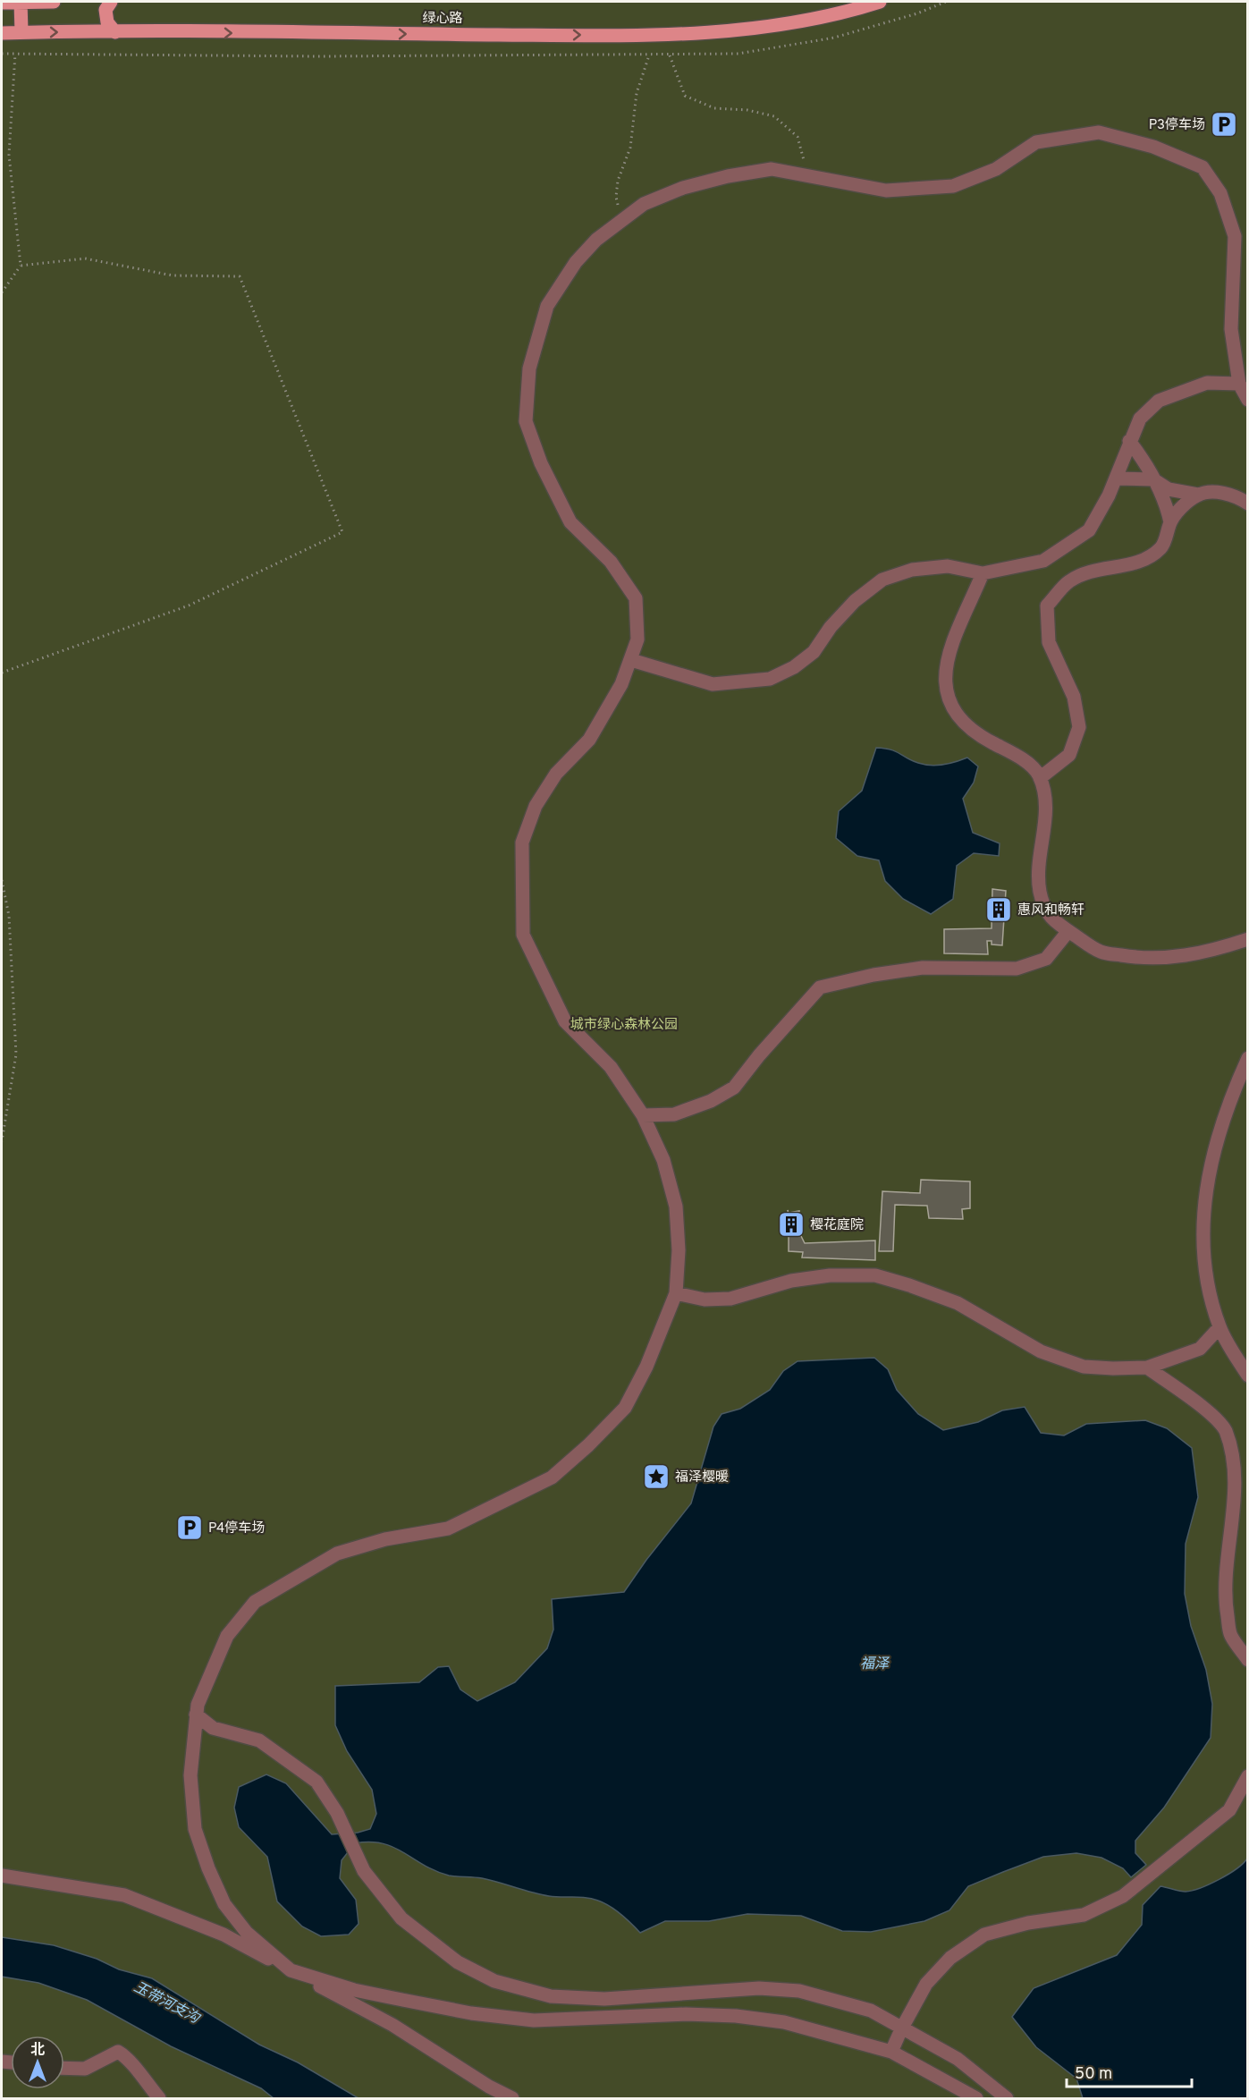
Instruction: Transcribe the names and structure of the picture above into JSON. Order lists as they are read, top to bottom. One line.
{"streets":{"main road":["绿心路"]},"one_way":["绿心路"],"water":["福泽","玉带河支沟"],"parks":["城市绿心森林公园"],"places":{"parking":["P3停车场","P4停车场"],"building":["惠风和畅轩","樱花庭院"],"place":["福泽樱暖"]},"scale_bar":"50 m","north":"top"}
